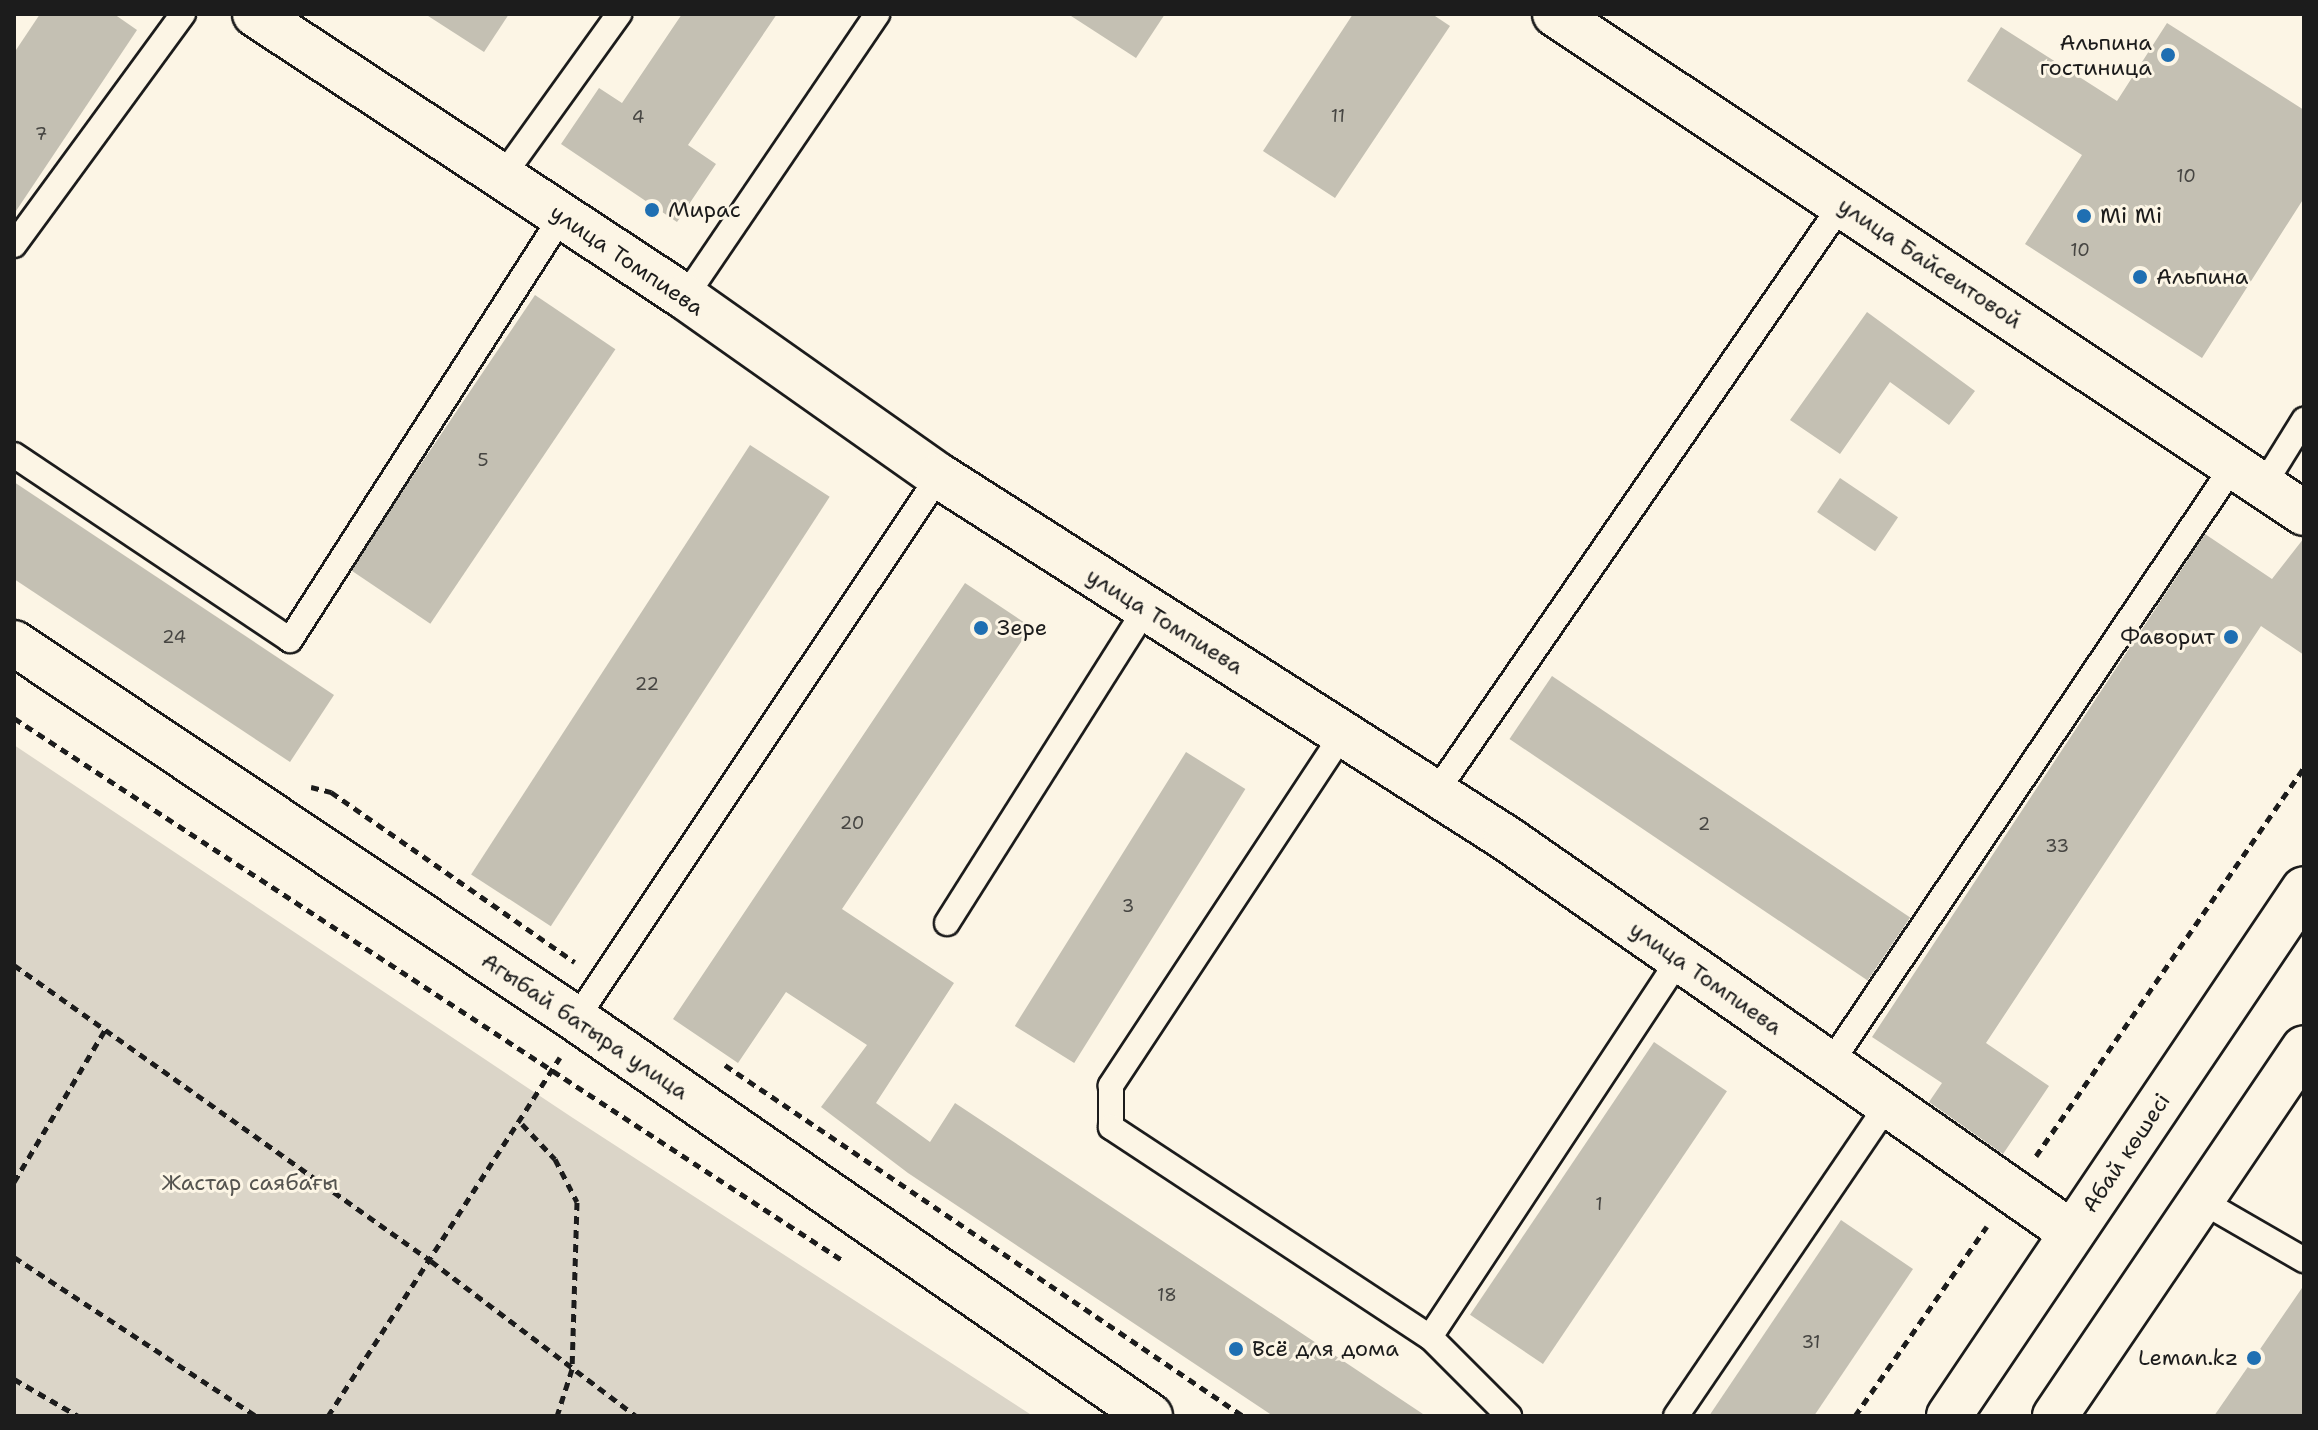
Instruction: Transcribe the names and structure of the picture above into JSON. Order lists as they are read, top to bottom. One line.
{"streets":{"street":["улица Томпиева","улица Байсеитовой","Агыбай батыра улица","Абай көшесі"]},"crossings":[["улица Томпиева","Абай көшесі"]],"parks":["Жастар саябағы"],"places":["Альпина гостиница","Мирас","Mi Mi","Альпина","Зере","Фаворит","Всё для дома","Leman.kz"],"house_numbers":["11","4","7","10","10","5","24","22","20","2","33","3","1","18","31"]}
